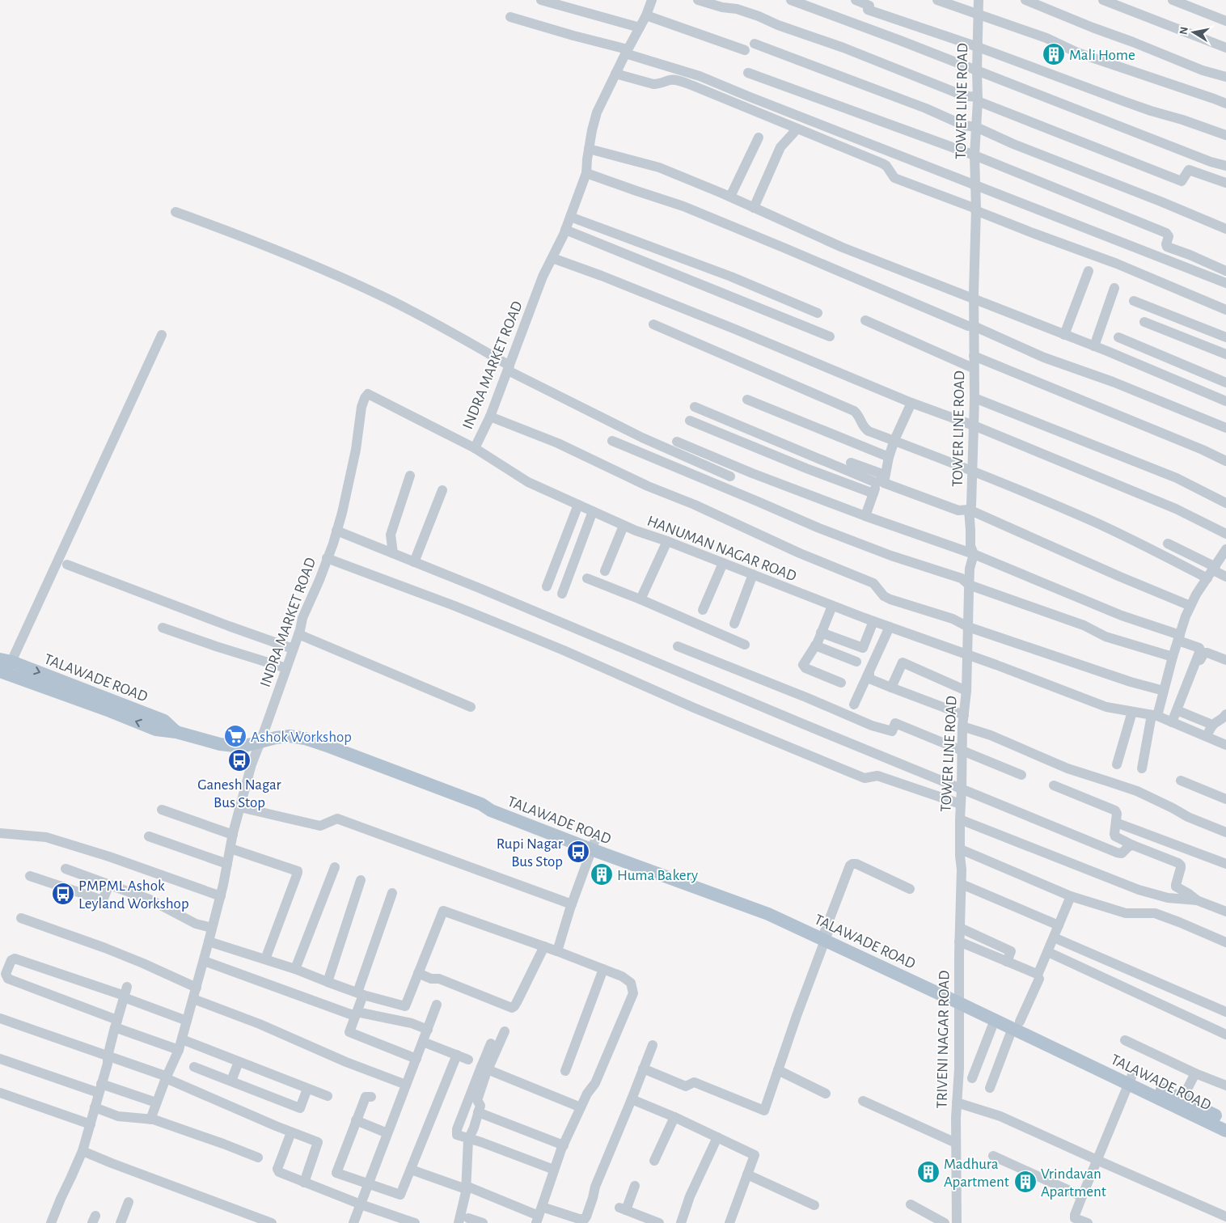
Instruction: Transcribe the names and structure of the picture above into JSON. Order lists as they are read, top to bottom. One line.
{"streets":{"main road":["TALAWADE ROAD"],"street":["TOWER LINE ROAD","INDRA MARKET ROAD","HANUMAN NAGAR ROAD","TRIVENI NAGAR ROAD"]},"crossings":[["TOWER LINE ROAD","HANUMAN NAGAR ROAD"],["TOWER LINE ROAD","TRIVENI NAGAR ROAD"],["INDRA MARKET ROAD","HANUMAN NAGAR ROAD"],["INDRA MARKET ROAD","TALAWADE ROAD"],["TALAWADE ROAD","TRIVENI NAGAR ROAD"]],"places":{"building":["Mali Home","Huma Bakery","Madhura Apartment","Vrindavan Apartment"],"supermarket":["Ashok Workshop"],"bus stop":["Ganesh Nagar Bus Stop","Rupi Nagar Bus Stop","PMPML Ashok Leyland Workshop"]},"north":"left"}
